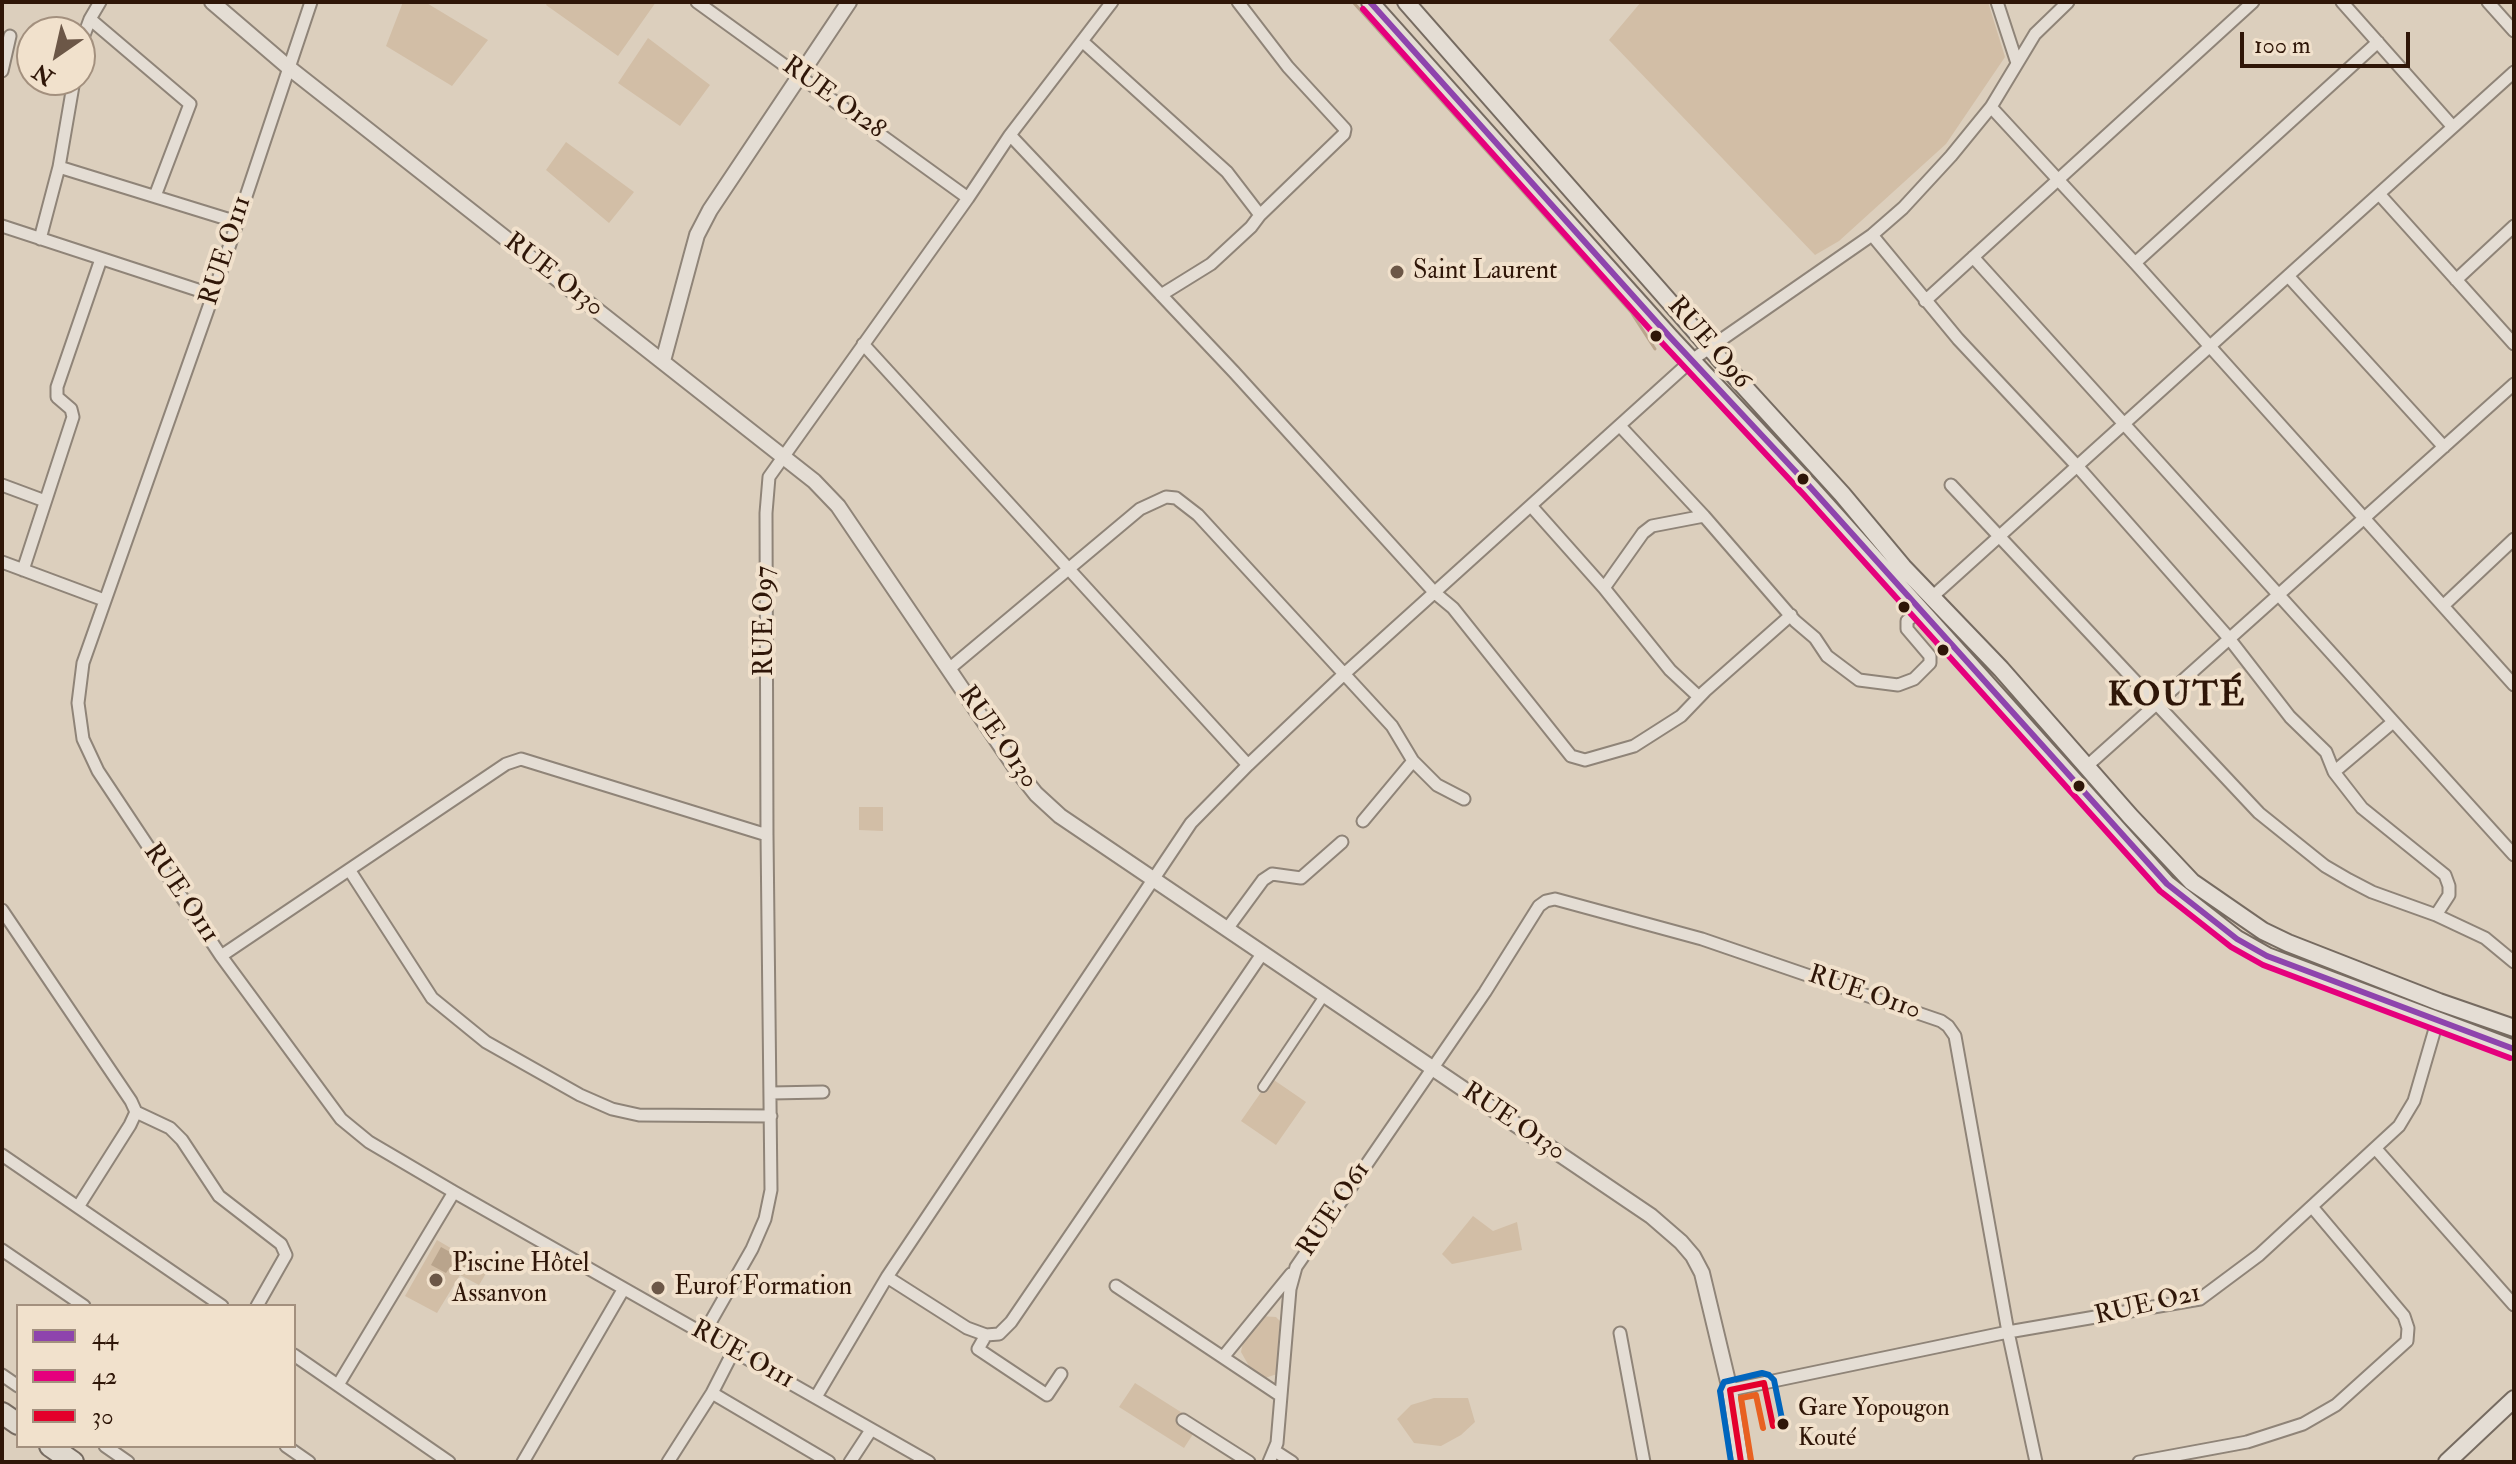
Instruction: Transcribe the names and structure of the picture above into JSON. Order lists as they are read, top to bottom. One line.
{"streets":{"main road":["RUE O96"],"street":["RUE O128","RUE O111","RUE O130","RUE O97","RUE O110","RUE O61","RUE O21"]},"crossings":[["RUE O128","RUE O97"],["RUE O111","RUE O130"],["RUE O111","RUE O97"],["RUE O130","RUE O97"],["RUE O130","RUE O110"],["RUE O130","RUE O61"],["RUE O130","RUE O21"],["RUE O96","RUE O21"],["RUE O110","RUE O61"],["RUE O110","RUE O21"]],"districts":["KOUTÉ"],"places":["Saint Laurent","Piscine Hôtel Assanvon","Eurof Formation","Gare Yopougon Kouté"],"lines":["transit line 44","transit line 42","transit line 30"],"legend":["44","42","30"],"scale_bar":"100 m","north":"bottom left"}
